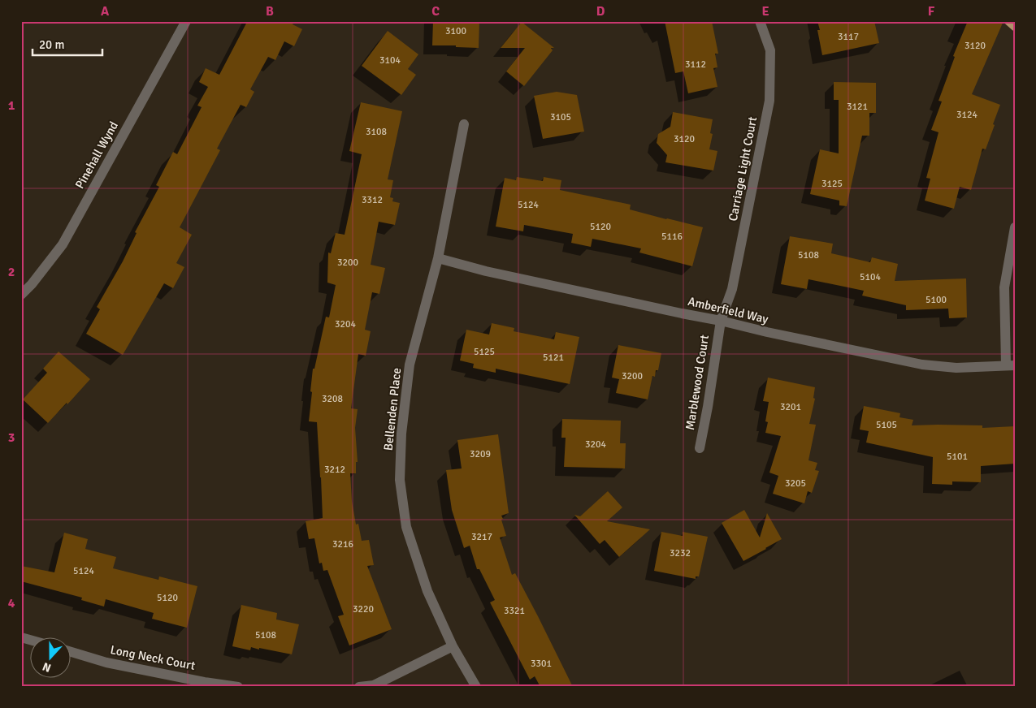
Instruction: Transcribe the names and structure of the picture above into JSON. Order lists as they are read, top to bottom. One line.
{"streets":{"street":["Pinehall Wynd","Carriage Light Court","Amberfield Way","Marblewood Court","Bellenden Place","Long Neck Court"]},"crossings":[["Carriage Light Court","Amberfield Way"],["Carriage Light Court","Marblewood Court"],["Amberfield Way","Marblewood Court"],["Amberfield Way","Bellenden Place"]],"house_numbers":["3100","3117","3120","3104","3112","3121","3124","3105","3108","3120","3125","3312","5124","5120","5116","5108","3200","5104","5100","3204","5125","5121","3200","3208","3201","5105","3204","3209","5101","3212","3205","3217","3216","3232","5124","5120","3220","3321","5108","3301"],"scale_bar":"20 m","north":"bottom","grid":{"columns":["A","B","C","D","E","F"],"rows":["1","2","3","4"]}}
